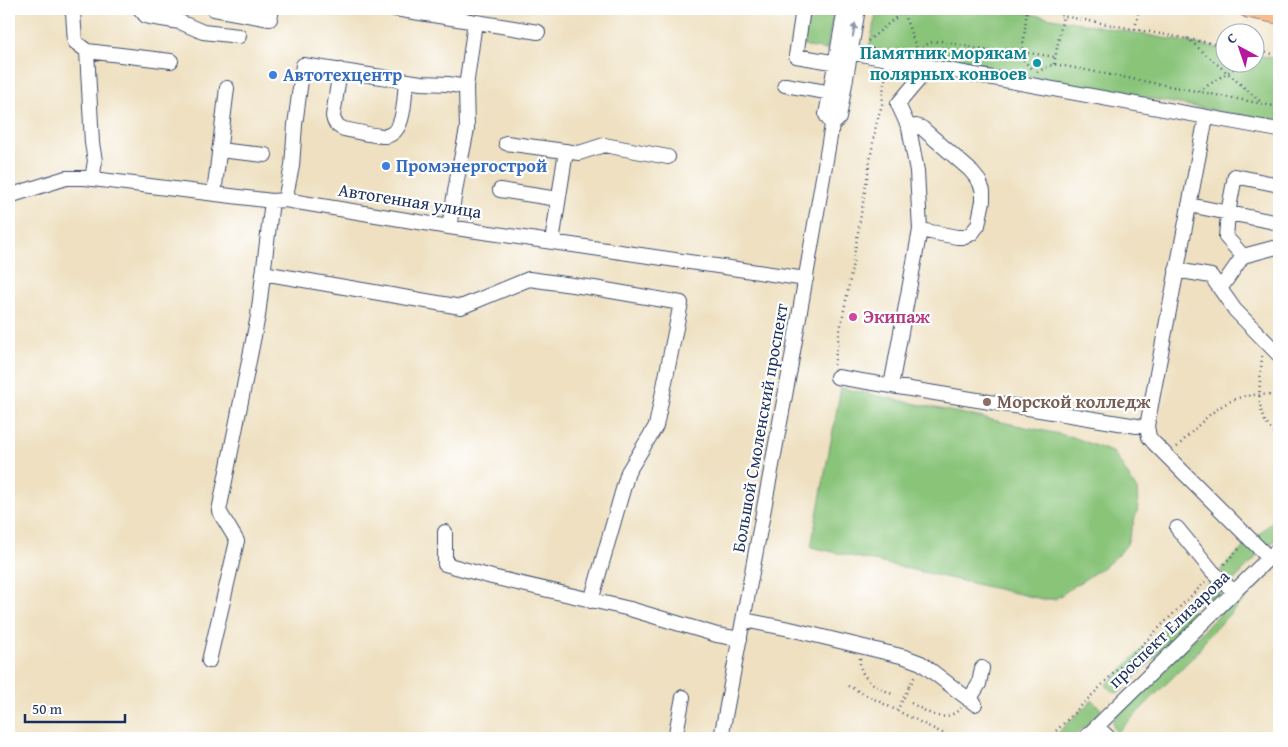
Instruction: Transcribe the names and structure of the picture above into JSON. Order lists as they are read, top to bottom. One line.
{"streets":{"street":["Автогенная улица","Большой Смоленский проспект","проспект Елизарова"]},"crossings":[["Автогенная улица","Большой Смоленский проспект"]],"places":["Памятник морякам полярных конвоев","Автотехцентр","Промэнергострой","Экипаж","Морской колледж"],"scale_bar":"50 m","north":"top left"}
